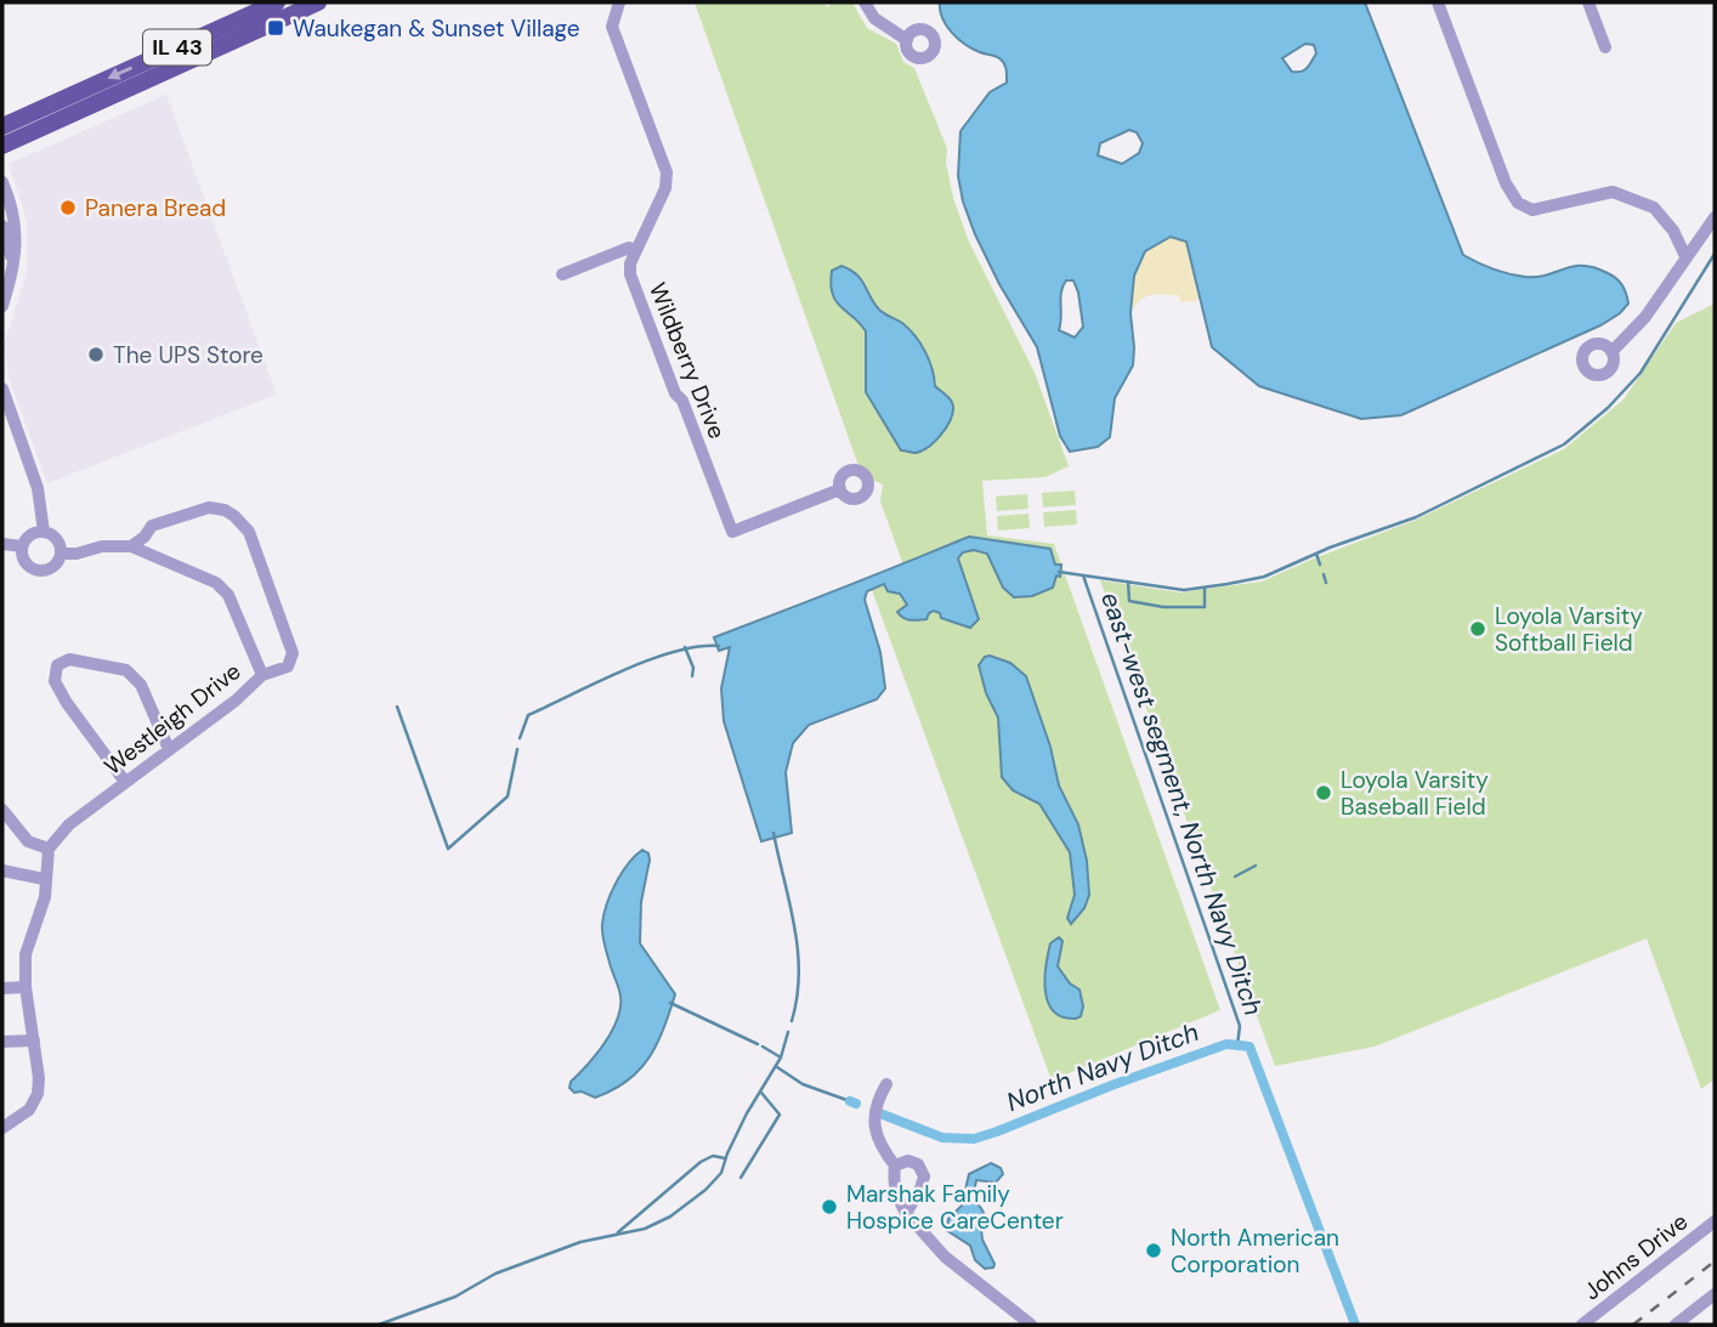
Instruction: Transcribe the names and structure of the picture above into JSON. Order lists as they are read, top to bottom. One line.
{"streets":{"main road":["IL 43"],"street":["Wildberry Drive","Westleigh Drive","Johns Drive"]},"water":["east-west segment, North Navy Ditch","North Navy Ditch"],"places":{"transit":["Waukegan & Sunset Village"],"other":["Panera Bread","The UPS Store","Loyola Varsity Softball Field","Loyola Varsity Baseball Field","Marshak Family Hospice CareCenter","North American Corporation"]}}
